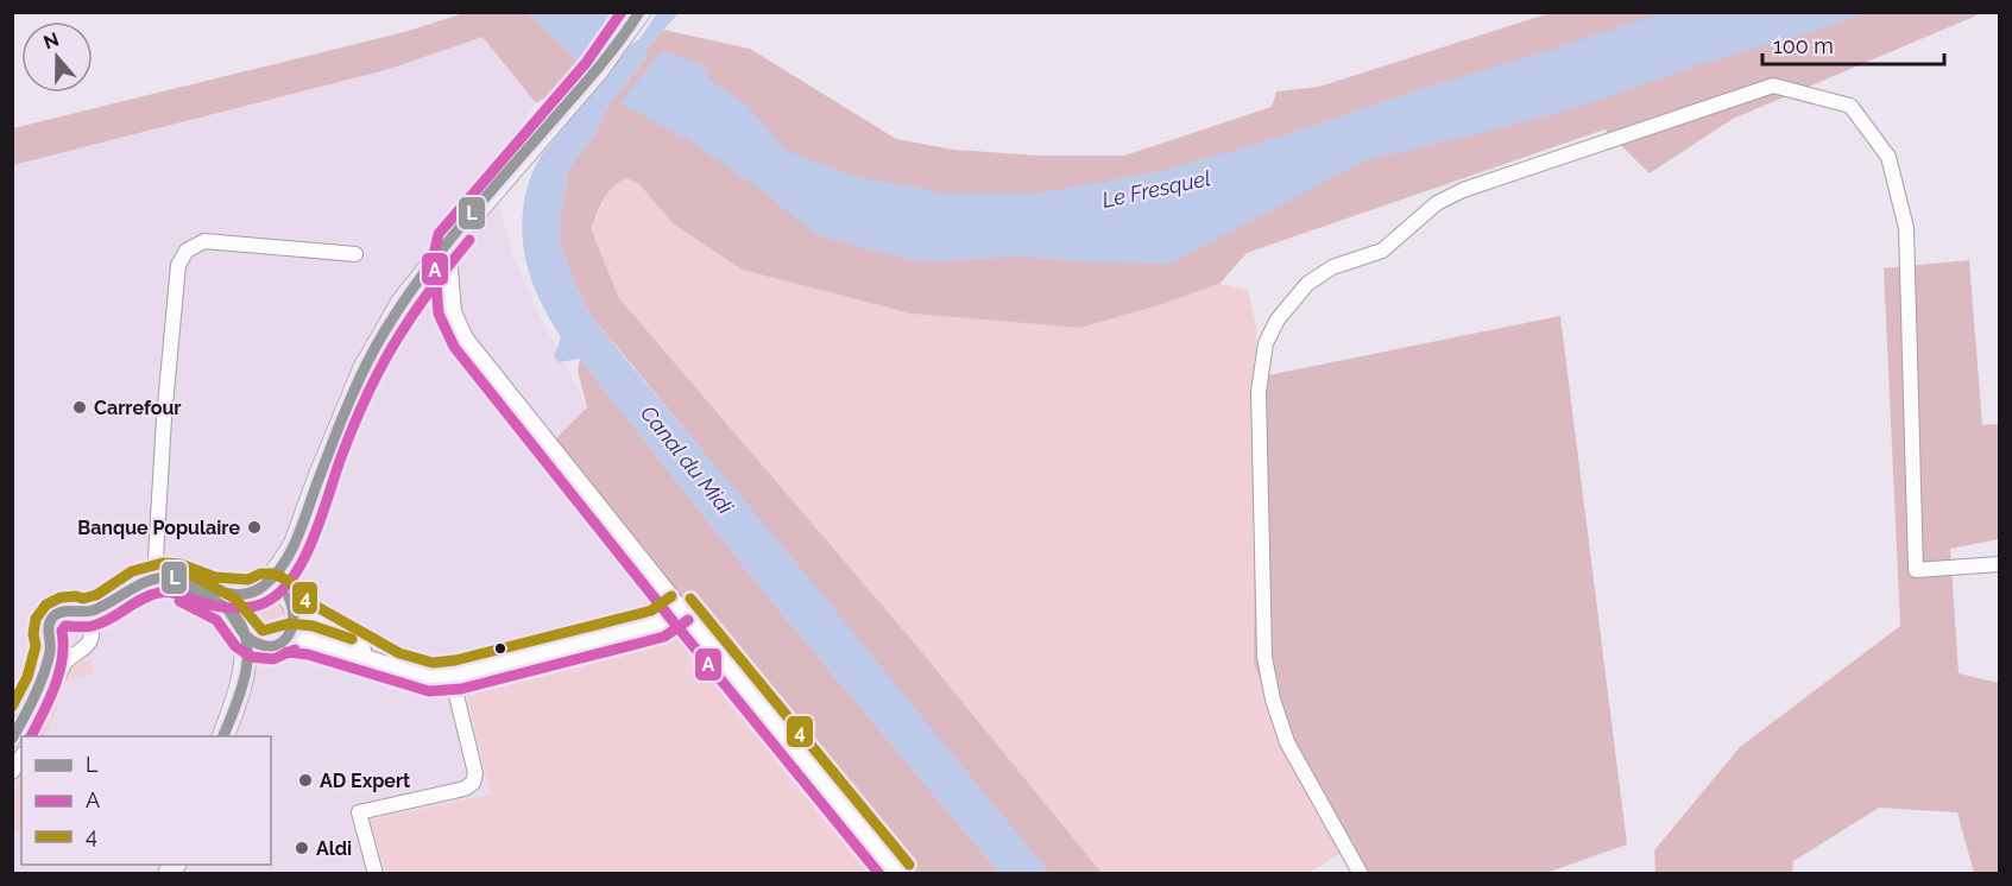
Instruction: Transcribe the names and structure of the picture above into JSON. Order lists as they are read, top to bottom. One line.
{"water":["Le Fresquel","Canal du Midi"],"places":["Carrefour","Banque Populaire","AD Expert","Aldi"],"lines":["transit line L","transit line A","transit line 4"],"legend":["L","A","4"],"scale_bar":"100 m","north":"top"}
